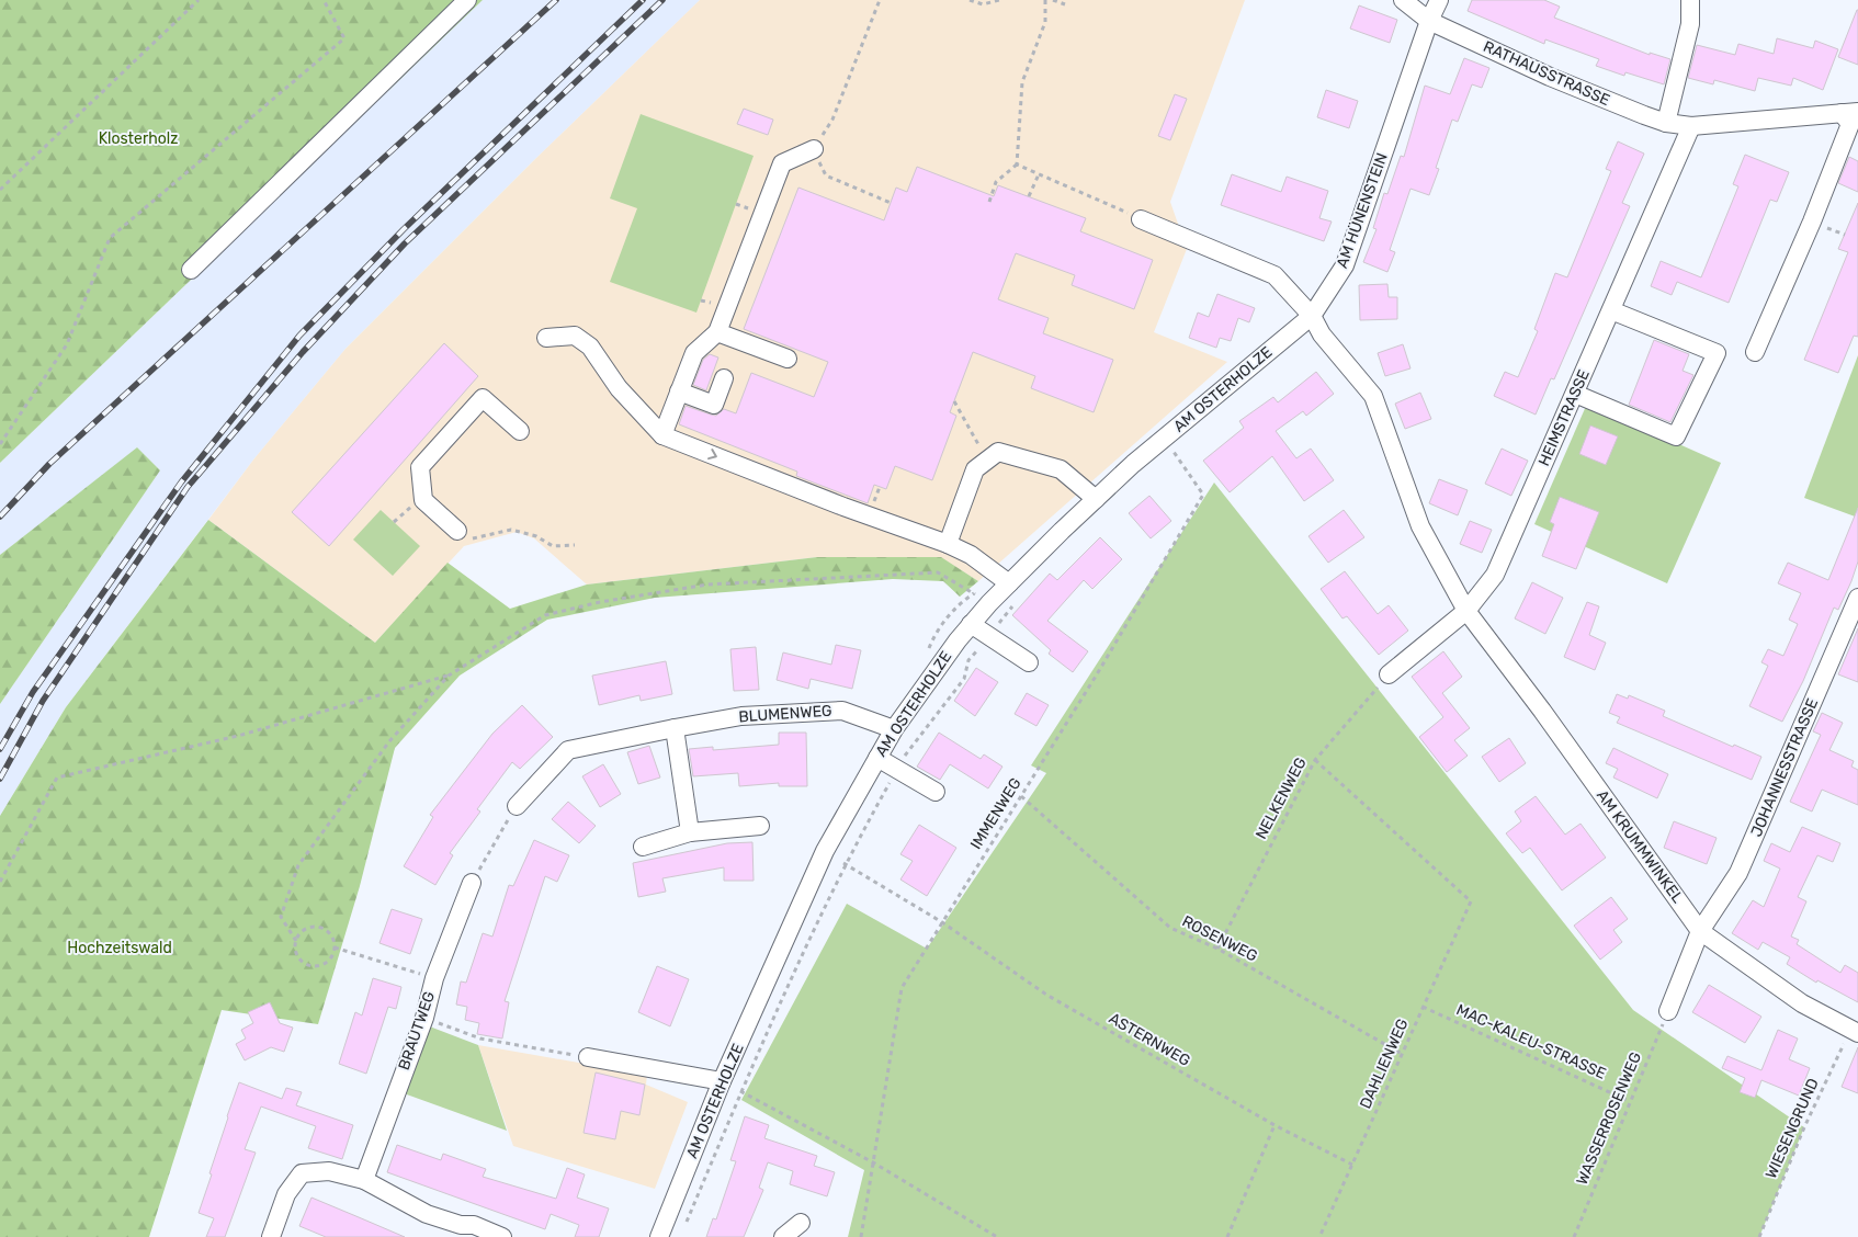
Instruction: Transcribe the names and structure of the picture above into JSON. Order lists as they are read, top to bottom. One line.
{"streets":{"street":["RATHAUSSTRASSE","AM HÜNENSTEIN","AM OSTERHOLZE","HEIMSTRASSE","BLUMENWEG","JOHANNESSTRASSE","AM KRUMMWINKEL","BRAUTWEG"],"path":["NELKENWEG","IMMENWEG","ROSENWEG","ASTERNWEG","MAC-KALEU-STRASSE","DAHLIENWEG","WASSERROSENWEG","WIESENGRUND"]},"crossings":[["RATHAUSSTRASSE","AM HÜNENSTEIN"],["RATHAUSSTRASSE","HEIMSTRASSE"],["AM HÜNENSTEIN","AM OSTERHOLZE"],["AM OSTERHOLZE","BLUMENWEG"],["AM OSTERHOLZE","IMMENWEG"],["AM OSTERHOLZE","ASTERNWEG"],["HEIMSTRASSE","NELKENWEG"],["HEIMSTRASSE","AM KRUMMWINKEL"],["JOHANNESSTRASSE","AM KRUMMWINKEL"],["JOHANNESSTRASSE","WASSERROSENWEG"],["NELKENWEG","ROSENWEG"],["NELKENWEG","DAHLIENWEG"],["IMMENWEG","ROSENWEG"],["IMMENWEG","ASTERNWEG"],["AM KRUMMWINKEL","WIESENGRUND"],["ROSENWEG","DAHLIENWEG"],["ASTERNWEG","DAHLIENWEG"],["MAC-KALEU-STRASSE","DAHLIENWEG"],["MAC-KALEU-STRASSE","WASSERROSENWEG"]],"parks":["Klosterholz","Hochzeitswald"]}
